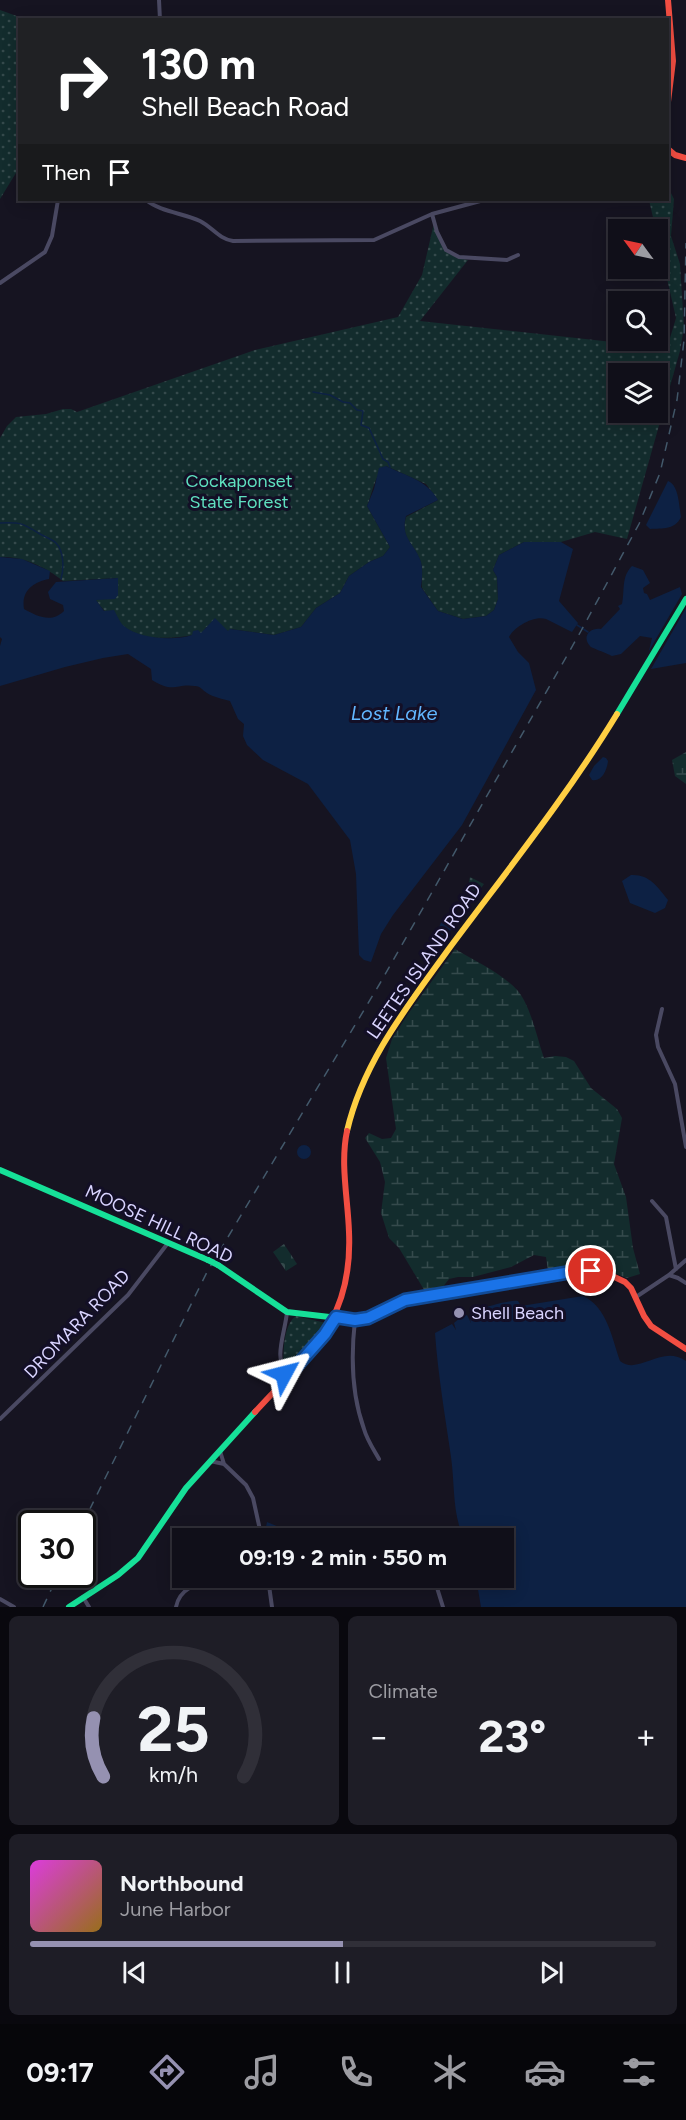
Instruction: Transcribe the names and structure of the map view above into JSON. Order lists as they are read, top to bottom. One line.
{"streets":{"main road":["LEETES ISLAND ROAD","MOOSE HILL ROAD"],"street":["DROMARA ROAD"]},"crossings":[["LEETES ISLAND ROAD","MOOSE HILL ROAD"],["MOOSE HILL ROAD","DROMARA ROAD"]],"water":["Lost Lake"],"parks":["Cockaponset State Forest"],"places":["Shell Beach"],"north":"top left","page":{"turn":["130 m","Shell Beach Road"],"then":"Then","limit":"30","trip":"09:19 · 2 min · 550 m","tile":"Climate","heat":["−","23°","+"],"song":["Northbound","June Harbor"],"tabs":"09:17","gauge":["25","km/h"]}}
